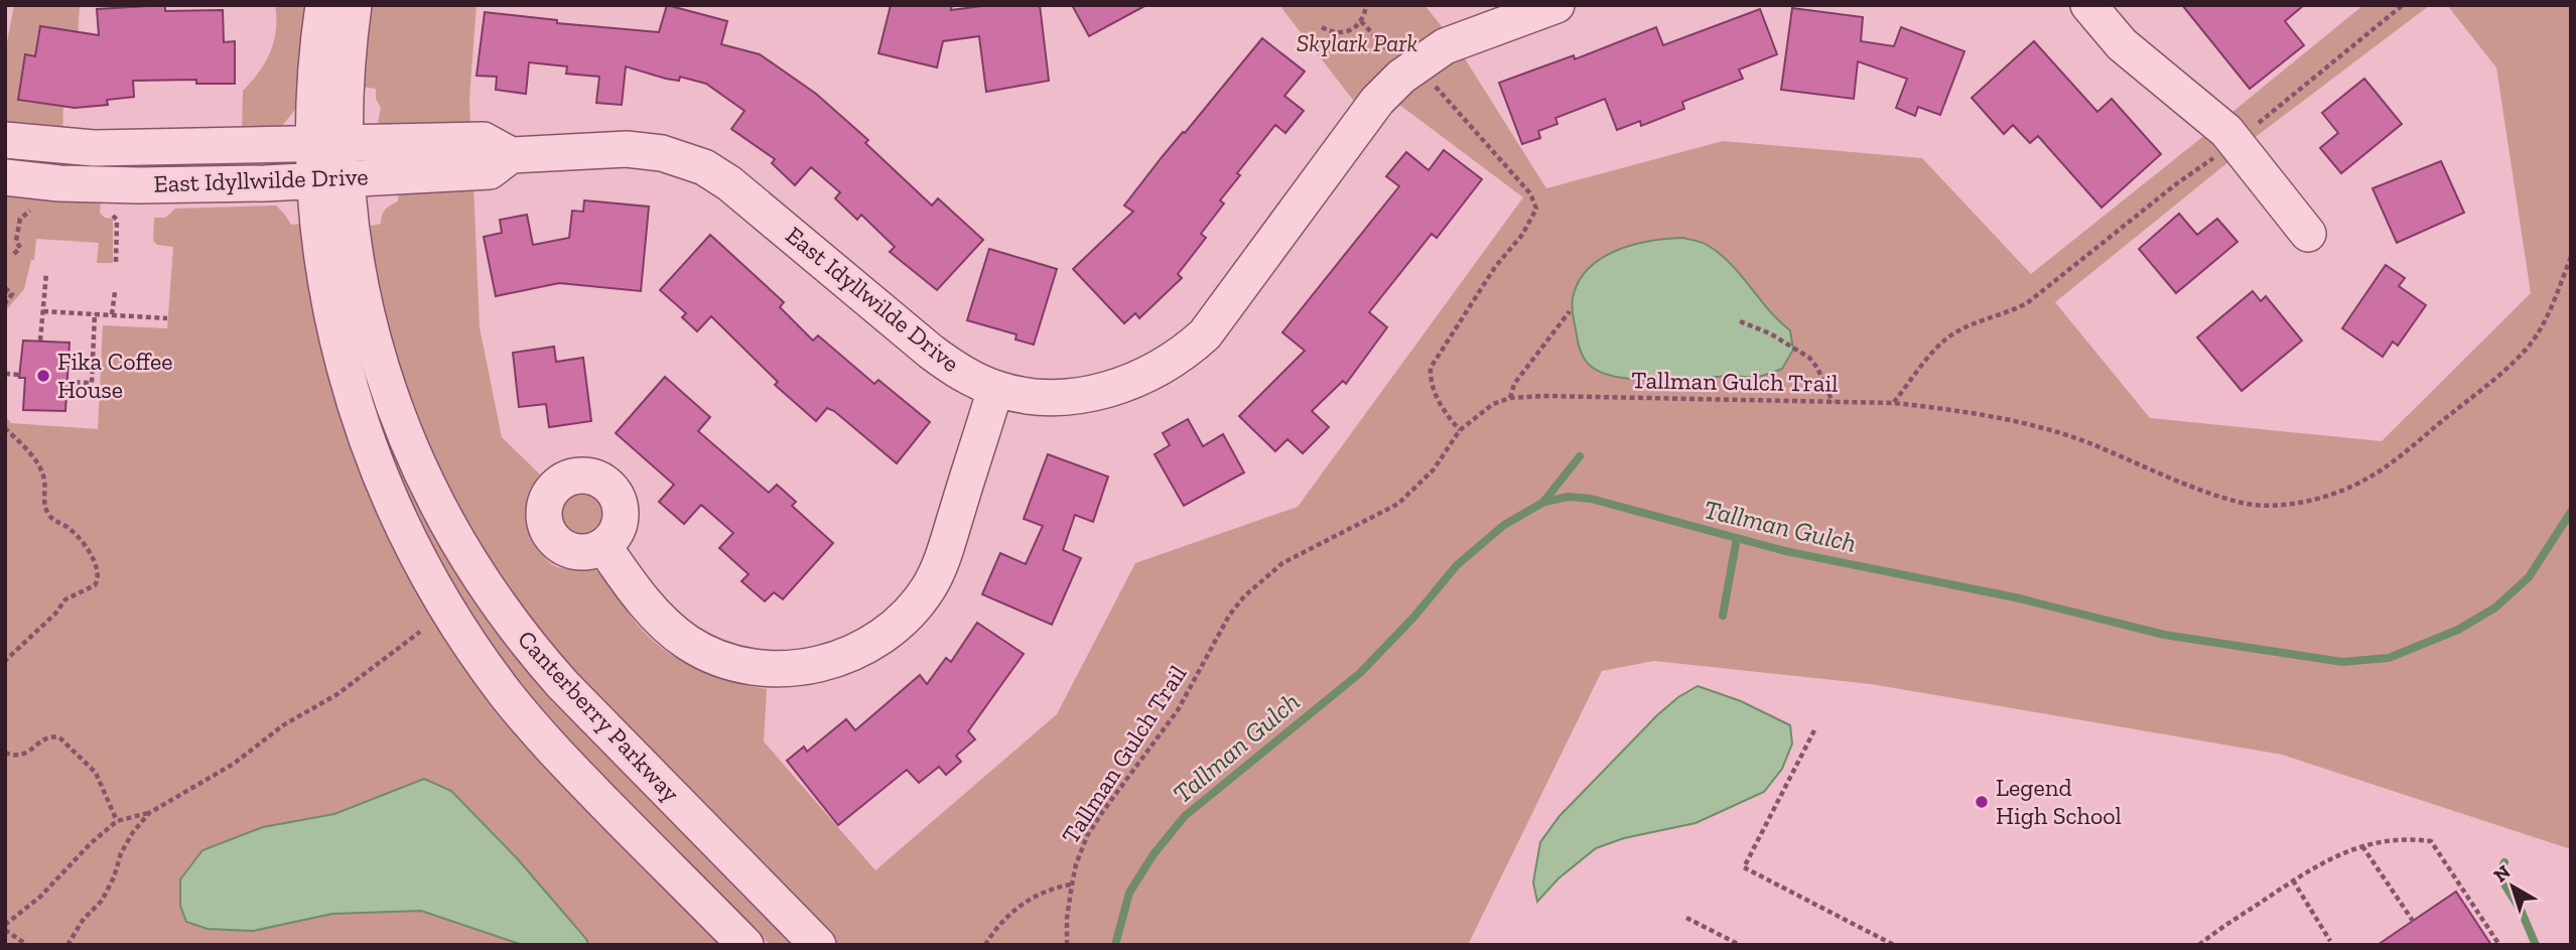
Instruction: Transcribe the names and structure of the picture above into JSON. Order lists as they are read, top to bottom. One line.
{"streets":{"street":["East Idyllwilde Drive","Canterberry Parkway"],"path":["Tallman Gulch Trail"]},"crossings":[["East Idyllwilde Drive","Canterberry Parkway"]],"water":["Tallman Gulch"],"parks":["Skylark Park"],"places":["Fika Coffee House","Legend High School"],"north":"top left"}
